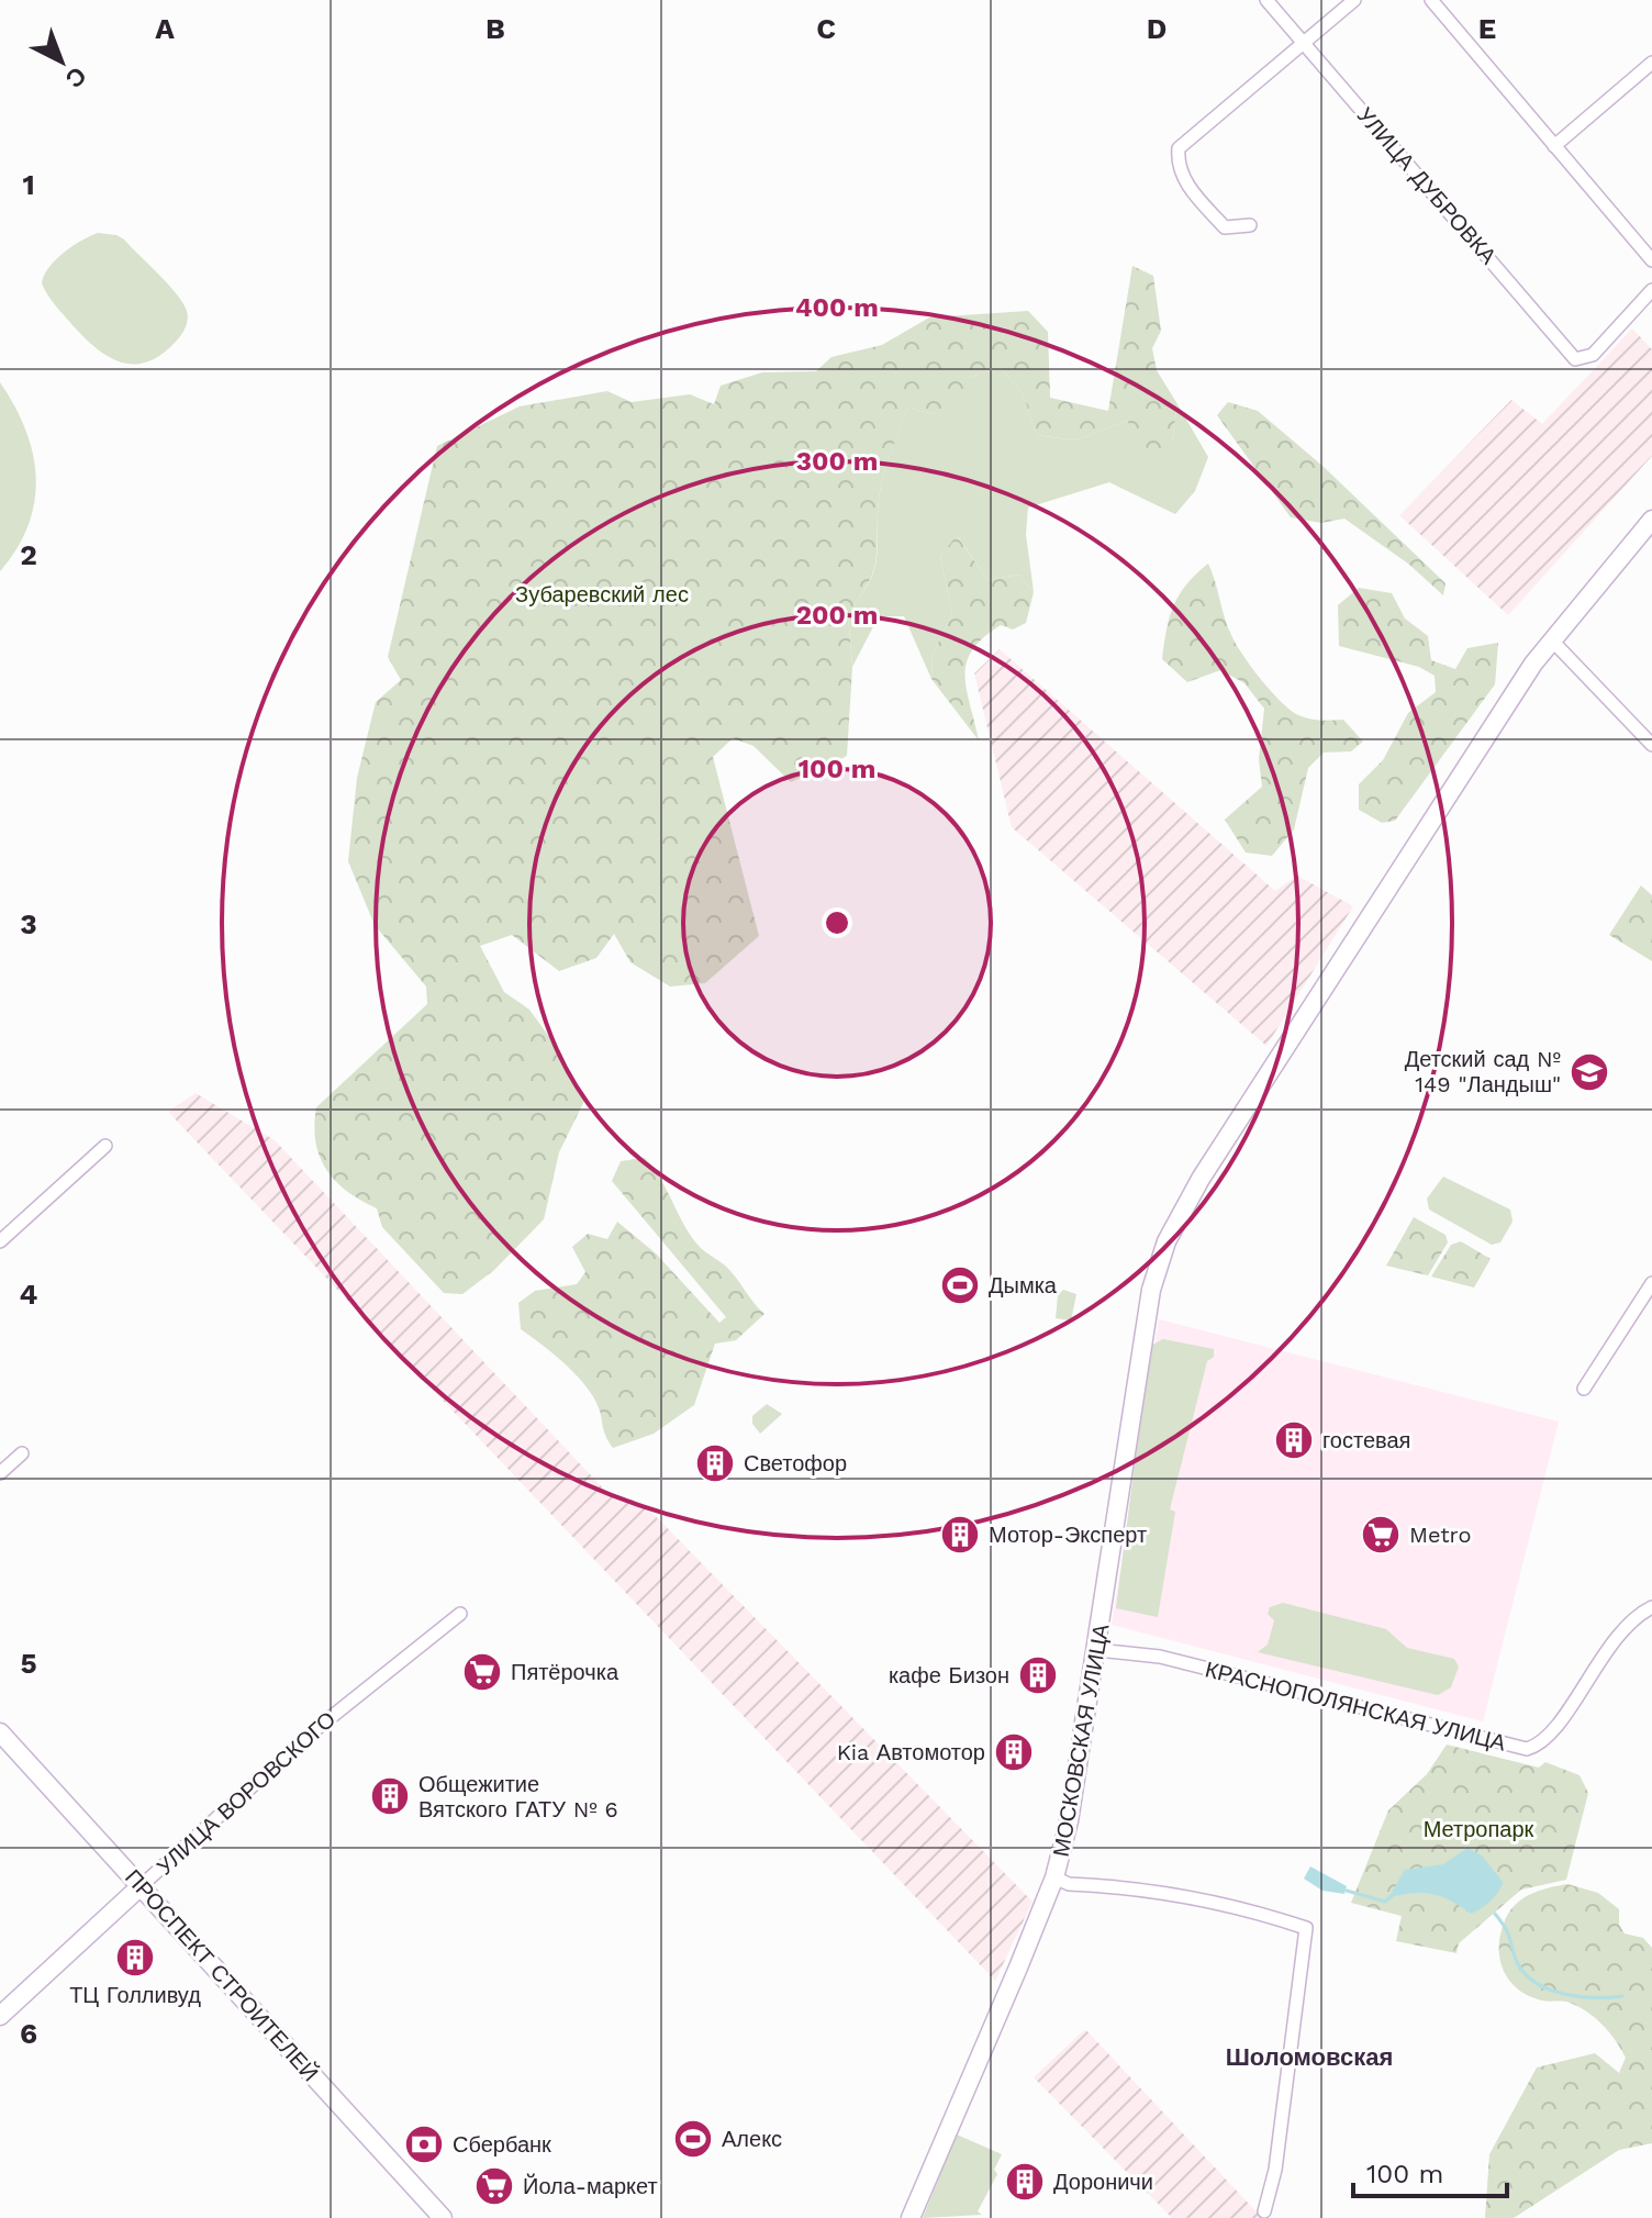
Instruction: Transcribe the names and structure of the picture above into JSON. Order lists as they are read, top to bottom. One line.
{"streets":{"main road":["МОСКОВСКАЯ УЛИЦА","УЛИЦА ВОРОВСКОГО","ПРОСПЕКТ СТРОИТЕЛЕЙ"],"street":["УЛИЦА ДУБРОВКА","КРАСНОПОЛЯНСКАЯ УЛИЦА"]},"crossings":[["КРАСНОПОЛЯНСКАЯ УЛИЦА","МОСКОВСКАЯ УЛИЦА"],["УЛИЦА ВОРОВСКОГО","ПРОСПЕКТ СТРОИТЕЛЕЙ"]],"districts":["Шоломовская"],"parks":["Зубаревский лес","Метропарк"],"places":{"school or university":["Детский сад № 149 \"Ландыш\""],"sports":["Дымка","Алекс"],"building":["гостевая","Светофор","Мотор-Эксперт","кафе Бизон","Kia Автомотор","Общежитие Вятского ГАТУ № 6","ТЦ Голливуд","Дороничи"],"supermarket":["Metro","Пятёрочка","Йола-маркет"],"bank":["Сбербанк"]},"scale_bar":"100 m","north":"bottom right","grid":{"columns":["A","B","C","D","E"],"rows":["1","2","3","4","5","6"]},"rings":["400 m","300 m","200 m","100 m"]}
